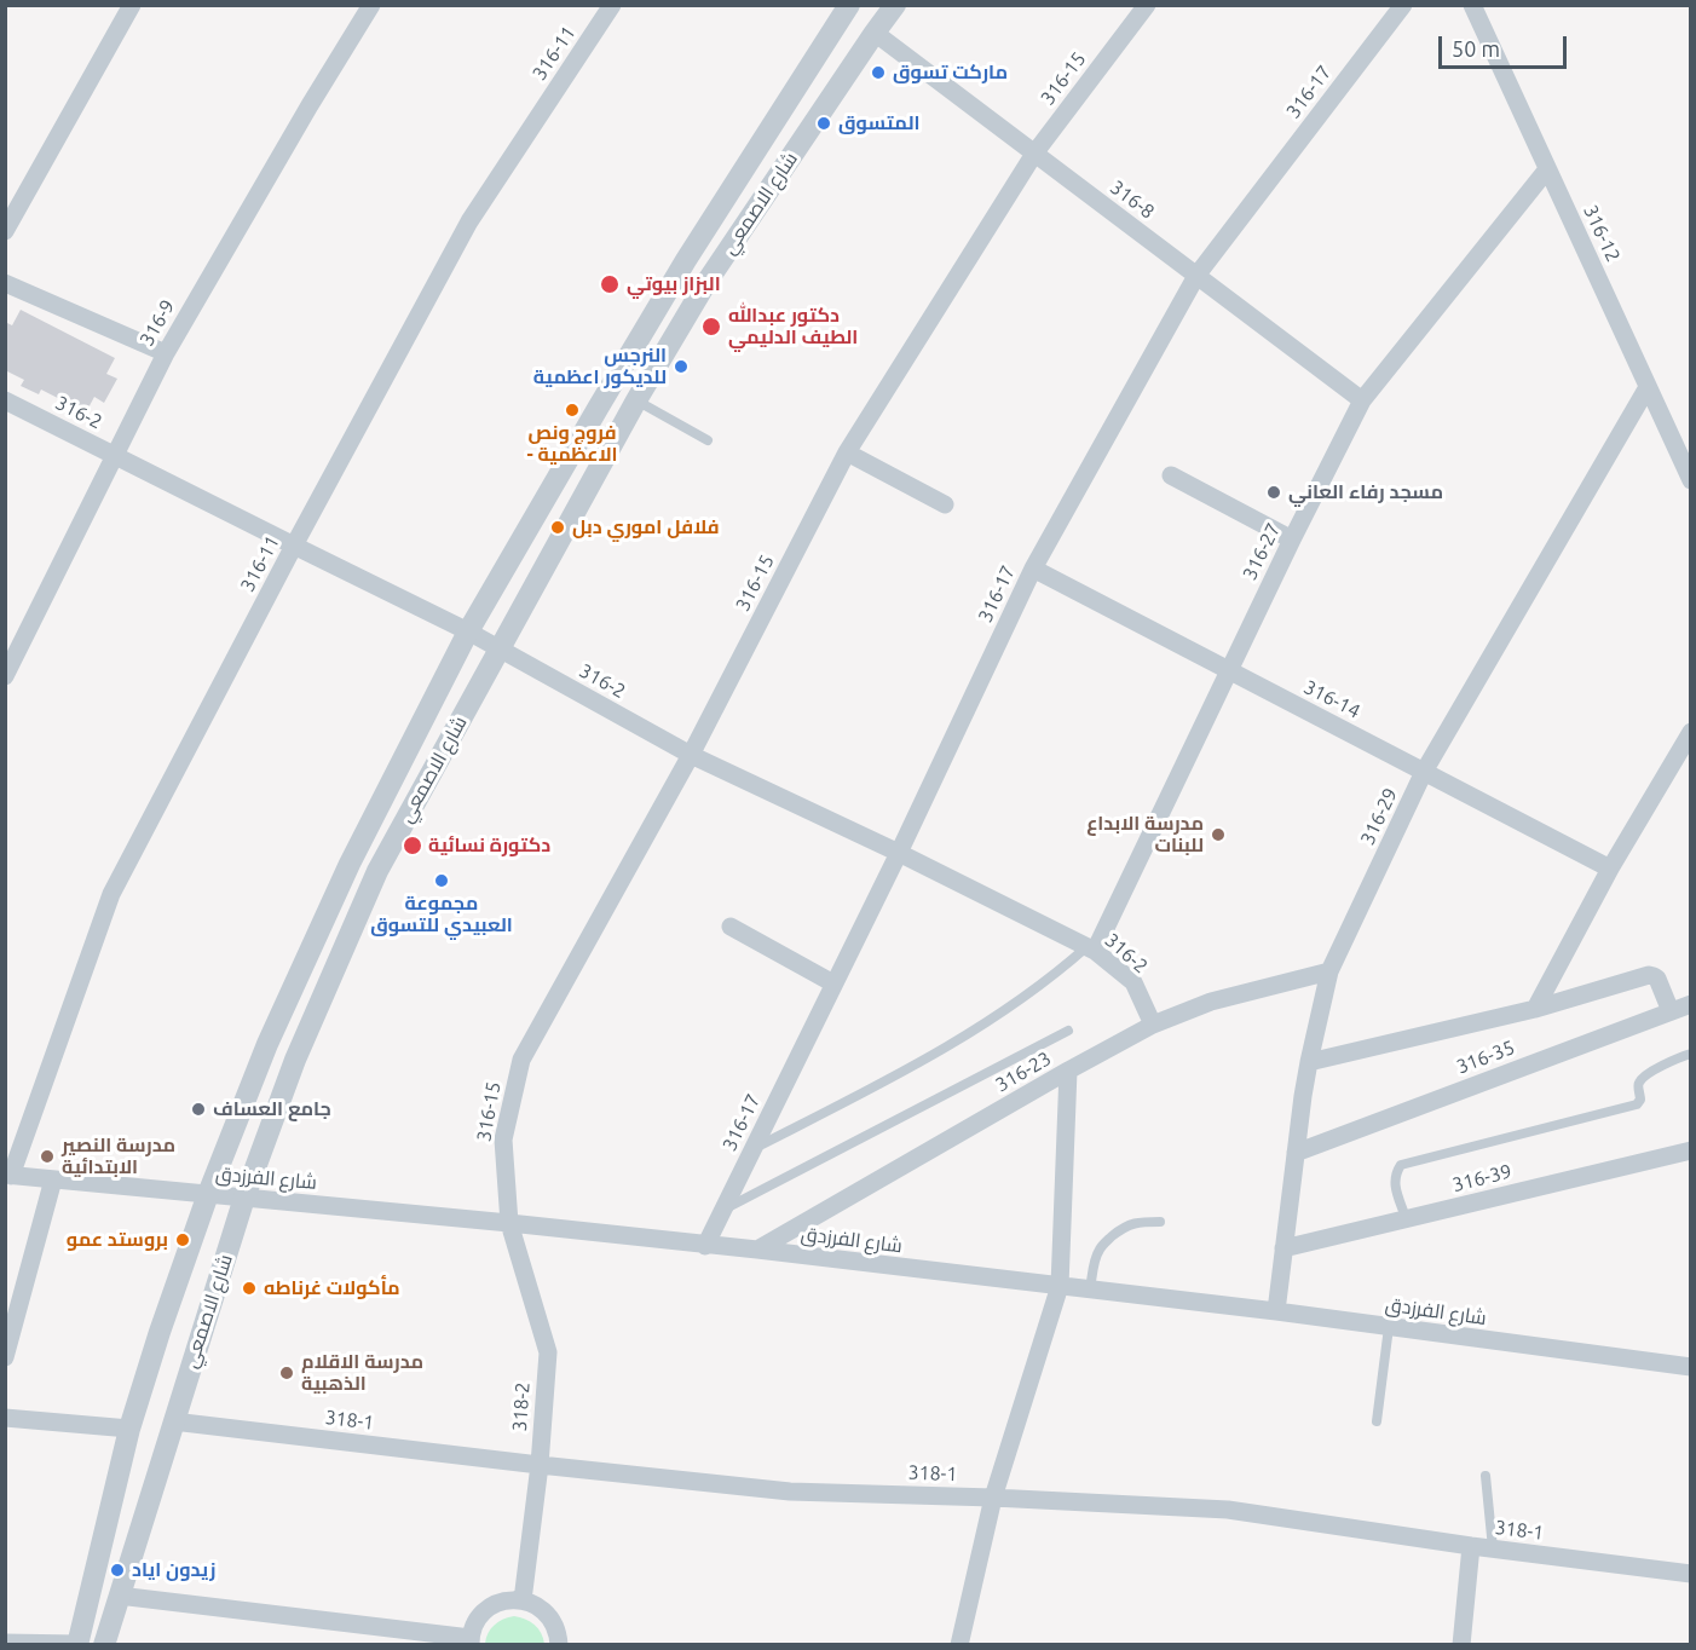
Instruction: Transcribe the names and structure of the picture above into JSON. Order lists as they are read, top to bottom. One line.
{"streets":{"street":["316-11","316-15","316-17","316-8","شارع الاصمعي","316-12","316-9","316-2","316-27","316-14","316-29","316-35","316-23","شارع الفرزدق","316-39","318-2","318-1"]},"crossings":[["316-11","316-2"],["316-11","شارع الفرزدق"],["316-15","316-8"],["316-15","316-2"],["316-15","شارع الفرزدق"],["316-15","318-2"],["316-17","316-8"],["316-17","316-2"],["316-17","316-14"],["316-17","شارع الفرزدق"],["316-8","شارع الاصمعي"],["316-8","316-27"],["شارع الاصمعي","316-2"],["شارع الاصمعي","شارع الفرزدق"],["شارع الاصمعي","318-1"],["316-12","316-27"],["316-12","316-29"],["316-9","316-2"],["316-2","316-27"],["316-2","316-23"],["316-27","316-14"],["316-14","316-29"],["316-29","316-35"],["316-29","316-23"],["316-29","شارع الفرزدق"],["316-29","316-39"],["316-23","شارع الفرزدق"],["شارع الفرزدق","318-2"],["318-2","318-1"]],"places":["ماركت تسوق","المتسوق","البزاز بيوتي","دكتور عبدالله الطيف الدليمي","النرجس للديكور اعظمية","فروج ونص - الاعظمية","مسجد رفاء العاني","فلافل اموري دبل","مدرسة الابداع للبنات","دكتورة نسائية","مجموعة العبيدي للتسوق","جامع العساف","مدرسة النصير الابتدائية","بروستد عمو","مأكولات غرناطه","مدرسة الاقلام الذهبية","زيدون اياد"],"scale_bar":"50 m"}
